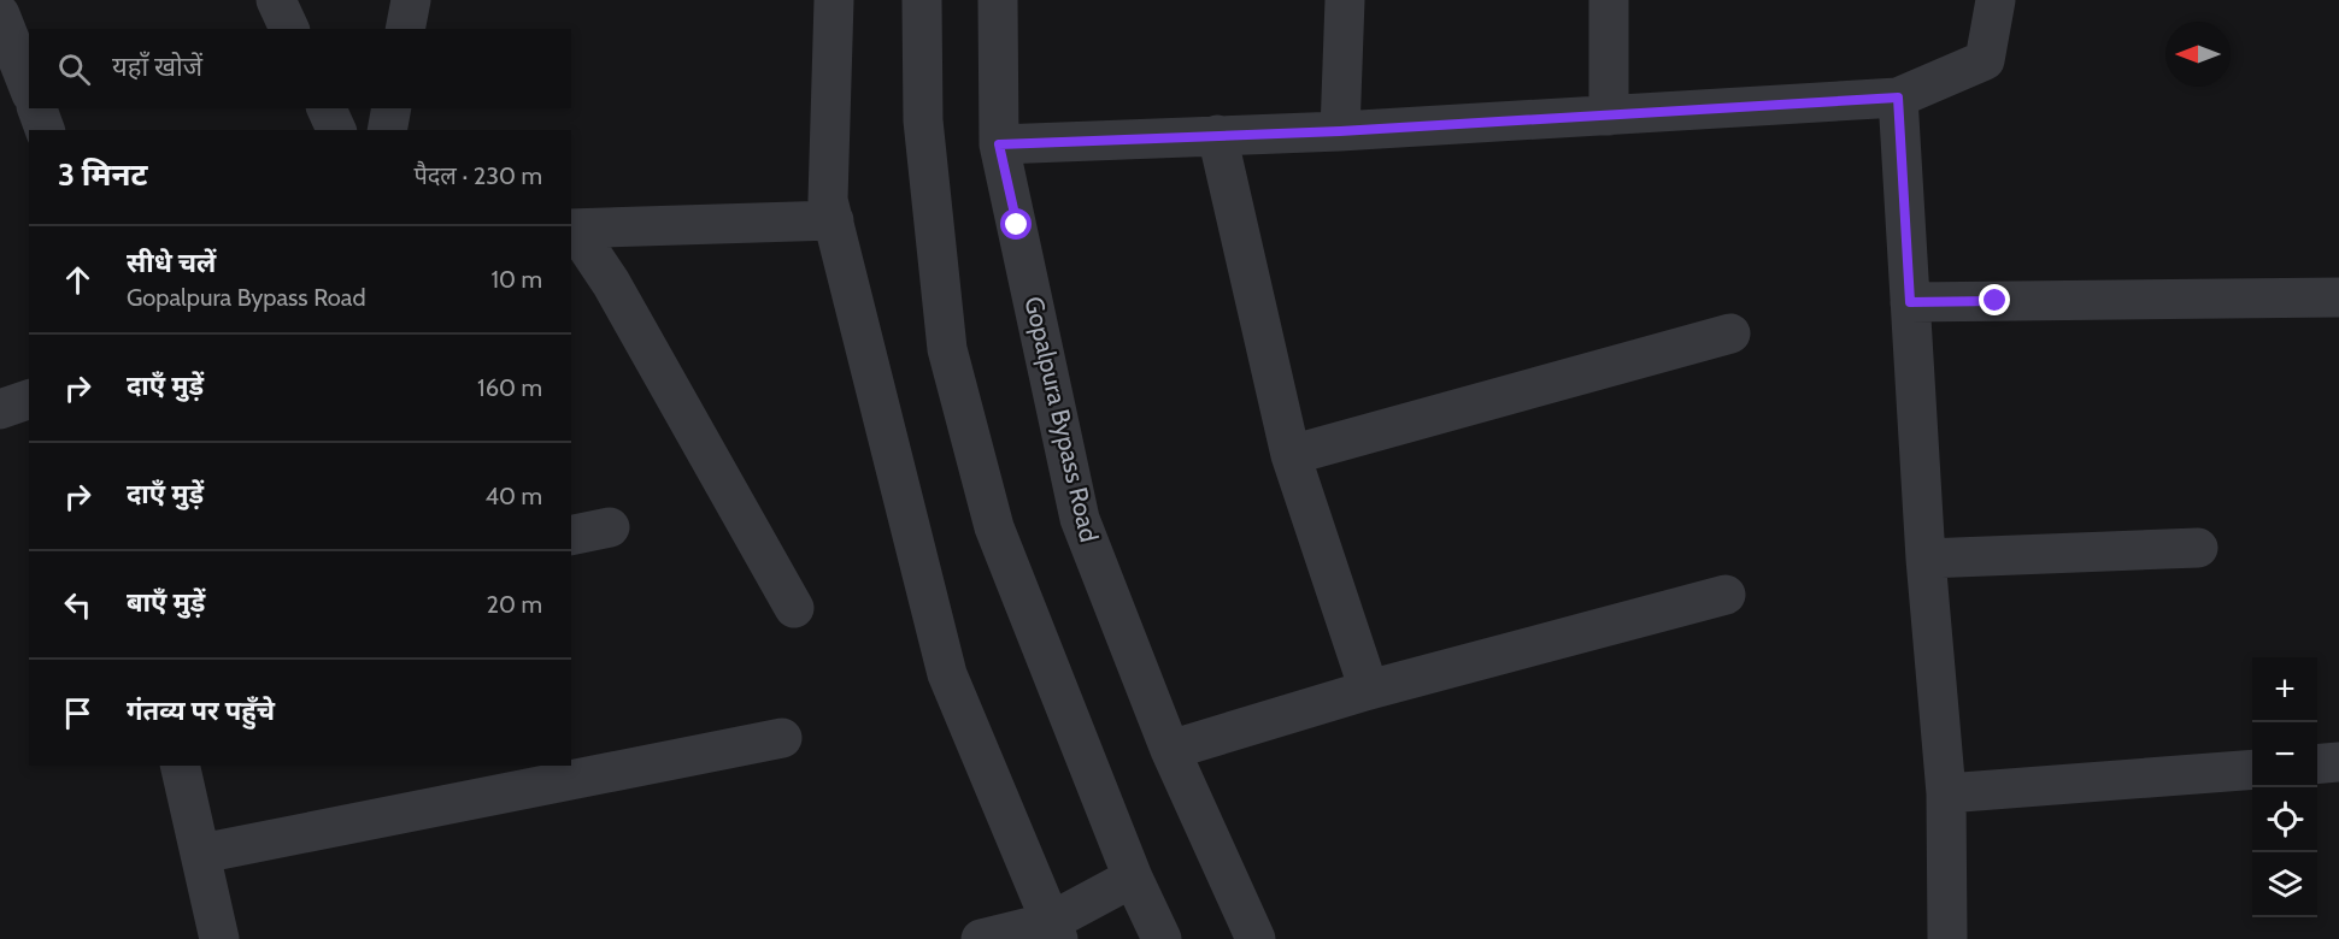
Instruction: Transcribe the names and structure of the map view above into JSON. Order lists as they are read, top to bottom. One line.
{"streets":{"street":["Gopalpura Bypass Road"]},"north":"left","page":{"search":"यहाँ खोजें","heading":["3 मिनट","पैदल · 230 m"],"list":[["सीधे चलें","Gopalpura Bypass Road","10 m"],["दाएँ मुड़ें","160 m"],["दाएँ मुड़ें","40 m"],["बाएँ मुड़ें","20 m"],"गंतव्य पर पहुँचे"],"map_buttons":["+","−"]}}
